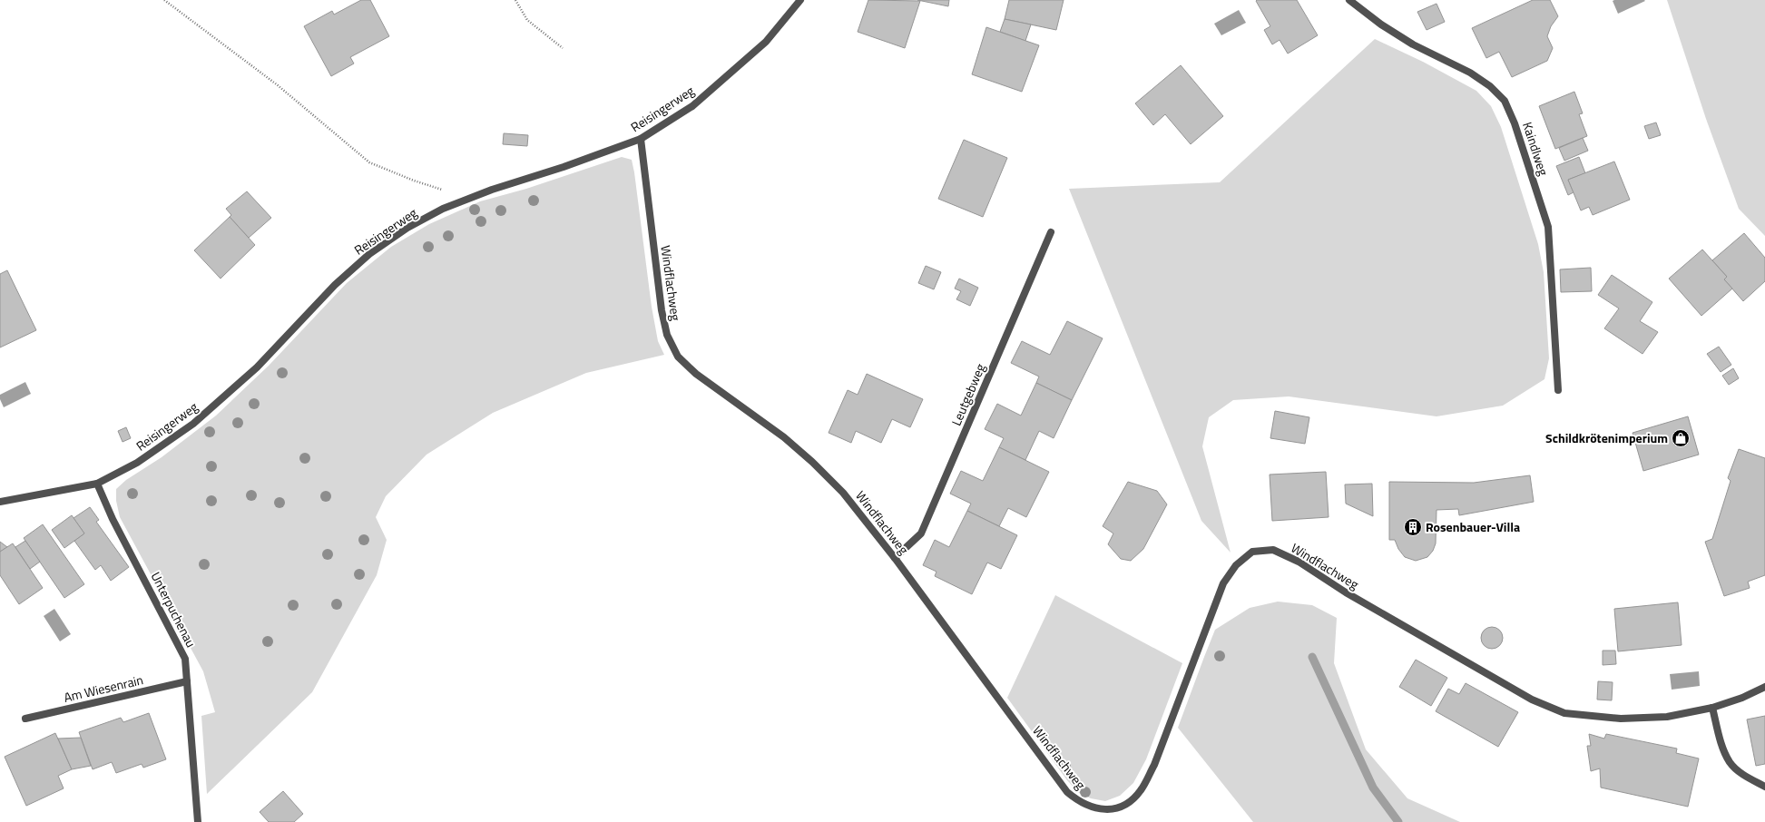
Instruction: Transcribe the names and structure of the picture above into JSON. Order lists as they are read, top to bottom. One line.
{"streets":{"street":["Reisingerweg","Kaindlweg","Windflachweg","Leutgebweg","Unterpuchenau","Am Wiesenrain"]},"crossings":[["Reisingerweg","Windflachweg"],["Reisingerweg","Unterpuchenau"],["Windflachweg","Leutgebweg"],["Unterpuchenau","Am Wiesenrain"]],"places":{"shop":["Schildkrötenimperium"],"building":["Rosenbauer-Villa"]}}
